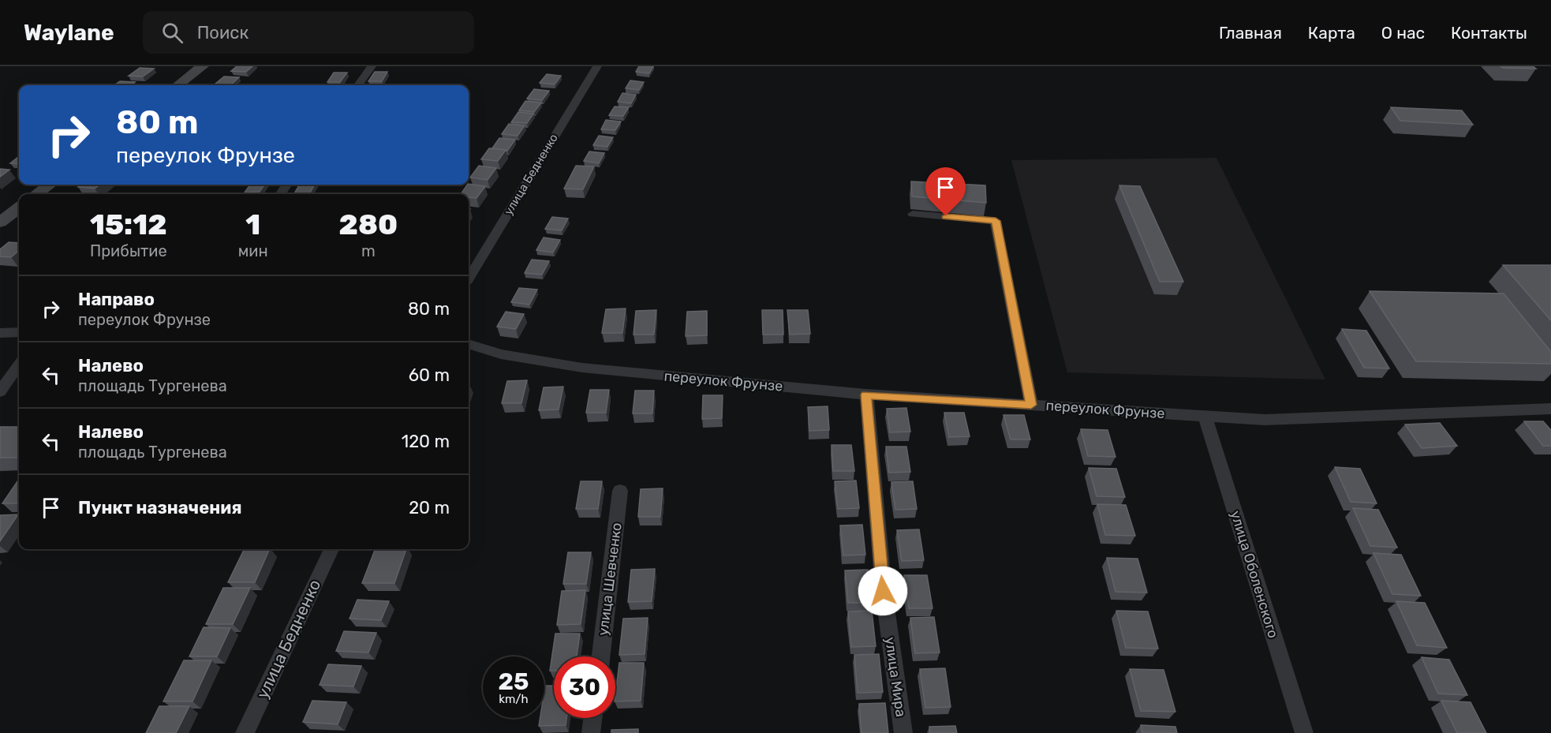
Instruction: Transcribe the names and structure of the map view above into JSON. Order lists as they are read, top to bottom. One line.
{"streets":{"street":["улица Бедненко","переулок Фрунзе","улица Оболенского","улица Шевченко","улица Мира"]},"crossings":[["переулок Фрунзе","улица Оболенского"],["переулок Фрунзе","улица Мира"]],"page":{"header":"Waylane","search":"Поиск","nav":["Главная","Карта","О нас","Контакты"],"turn":["80 m","переулок Фрунзе"],"eta":["15:12","Прибытие","1","мин","280","m"],"list":[{"name":"Направо","note":"переулок Фрунзе","value":"80 m"},{"name":"Налево","note":"площадь Тургенева","value":"60 m"},{"name":"Налево","note":"площадь Тургенева","value":"120 m"},{"name":"Пункт назначения","value":"20 m"}],"speed":"25 km/h","limit":"30"}}
